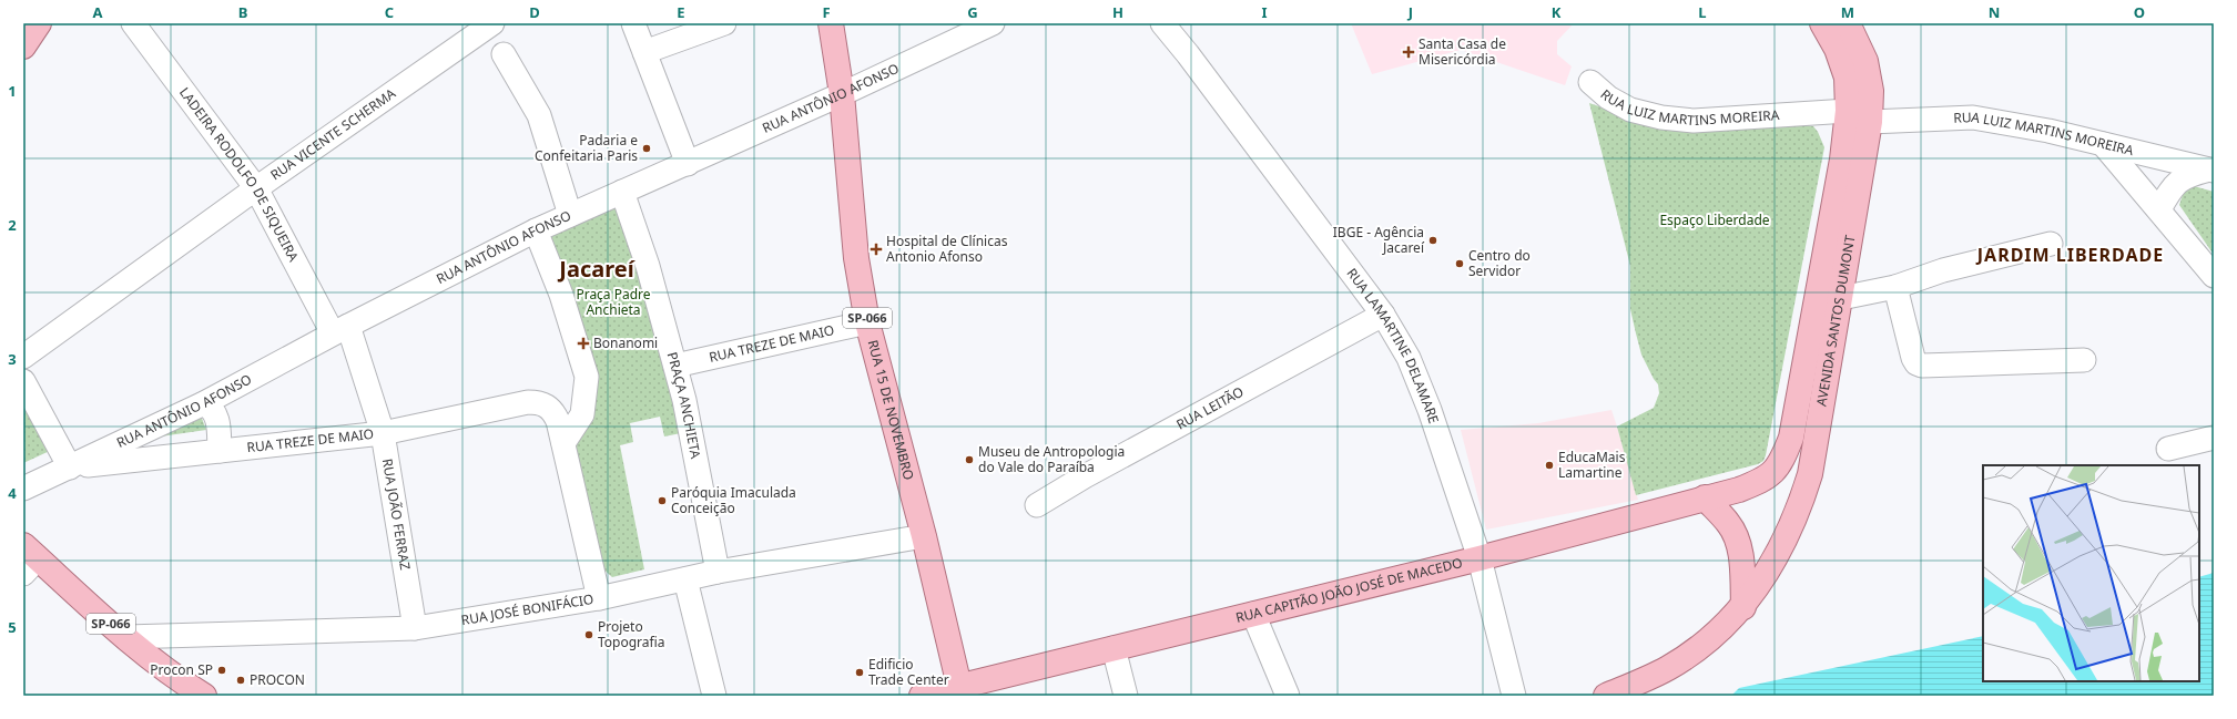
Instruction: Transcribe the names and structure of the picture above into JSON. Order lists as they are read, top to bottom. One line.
{"streets":{"main road":["SP-066","AVENIDA SANTOS DUMONT","RUA 15 DE NOVEMBRO","RUA CAPITÃO JOÃO JOSÉ DE MACEDO"],"street":["RUA ANTÔNIO AFONSO","RUA LUIZ MARTINS MOREIRA","RUA VICENTE SCHERMA","LADEIRA RODOLFO DE SIQUEIRA","RUA TREZE DE MAIO","RUA LAMARTINE DELAMARE","PRAÇA ANCHIETA","RUA LEITÃO","RUA JOÃO FERRAZ","RUA JOSÉ BONIFÁCIO"]},"crossings":[["RUA ANTÔNIO AFONSO","LADEIRA RODOLFO DE SIQUEIRA"],["RUA ANTÔNIO AFONSO","SP-066"],["RUA ANTÔNIO AFONSO","RUA TREZE DE MAIO"],["RUA ANTÔNIO AFONSO","PRAÇA ANCHIETA"],["RUA ANTÔNIO AFONSO","RUA 15 DE NOVEMBRO"],["RUA ANTÔNIO AFONSO","RUA JOÃO FERRAZ"],["RUA LUIZ MARTINS MOREIRA","AVENIDA SANTOS DUMONT"],["RUA VICENTE SCHERMA","LADEIRA RODOLFO DE SIQUEIRA"],["LADEIRA RODOLFO DE SIQUEIRA","RUA JOÃO FERRAZ"],["SP-066","RUA 15 DE NOVEMBRO"],["SP-066","RUA JOSÉ BONIFÁCIO"],["AVENIDA SANTOS DUMONT","RUA CAPITÃO JOÃO JOSÉ DE MACEDO"],["RUA TREZE DE MAIO","PRAÇA ANCHIETA"],["RUA TREZE DE MAIO","RUA 15 DE NOVEMBRO"],["RUA TREZE DE MAIO","RUA JOÃO FERRAZ"],["RUA LAMARTINE DELAMARE","RUA LEITÃO"],["RUA LAMARTINE DELAMARE","RUA CAPITÃO JOÃO JOSÉ DE MACEDO"],["PRAÇA ANCHIETA","RUA JOSÉ BONIFÁCIO"],["RUA 15 DE NOVEMBRO","RUA CAPITÃO JOÃO JOSÉ DE MACEDO"],["RUA 15 DE NOVEMBRO","RUA JOSÉ BONIFÁCIO"],["RUA JOÃO FERRAZ","RUA JOSÉ BONIFÁCIO"]],"districts":["JARDIM LIBERDADE","Jacareí"],"parks":["Espaço Liberdade","Praça Padre Anchieta"],"places":{"health":["Santa Casa de Misericórdia","Hospital de Clínicas Antonio Afonso","Bonanomi"],"other":["Padaria e Confeitaria Paris","IBGE - Agência Jacareí","Centro do Servidor","Museu de Antropologia do Vale do Paraíba","EducaMais Lamartine","Paróquia Imaculada Conceição","Projeto Topografia","Procon SP","Edificio Trade Center","PROCON"]},"grid":{"columns":["A","B","C","D","E","F","G","H","I","J","K","L","M","N","O"],"rows":["1","2","3","4","5"]}}
